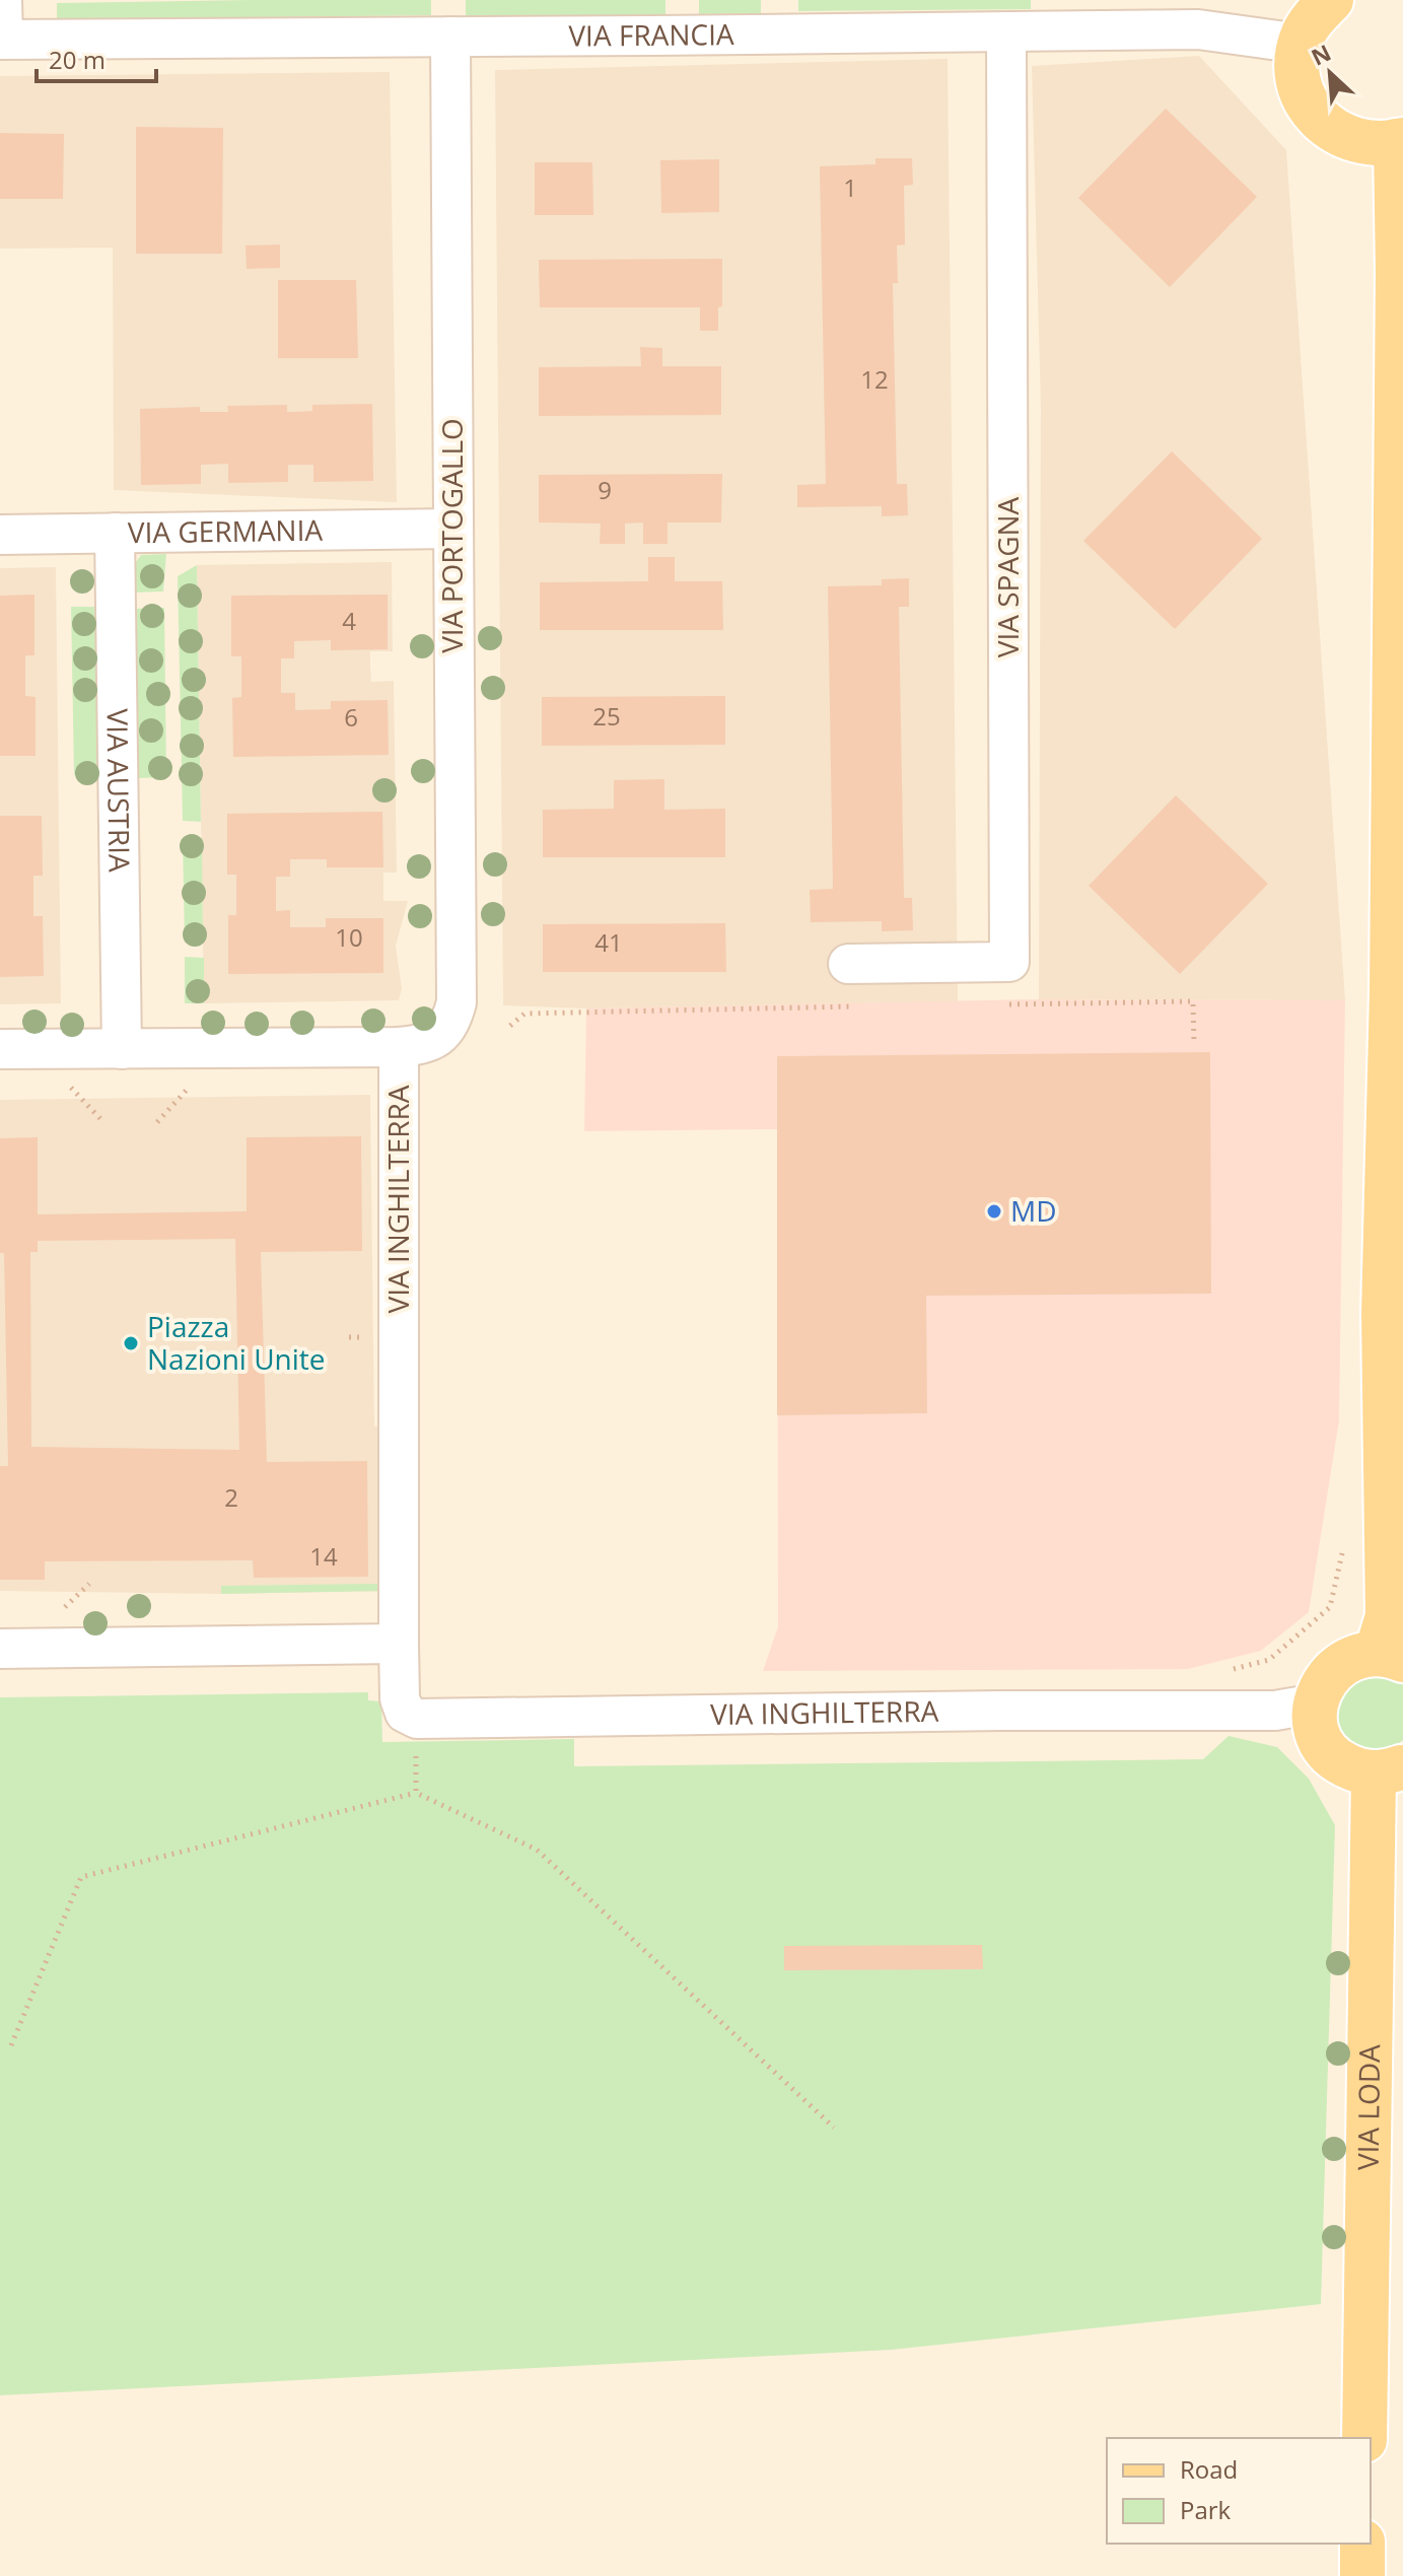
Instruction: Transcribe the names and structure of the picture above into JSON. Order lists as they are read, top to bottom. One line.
{"streets":{"main road":["VIA LODA"],"street":["VIA FRANCIA","VIA GERMANIA","VIA PORTOGALLO","VIA SPAGNA","VIA AUSTRIA","VIA INGHILTERRA"]},"crossings":[["VIA FRANCIA","VIA PORTOGALLO"],["VIA FRANCIA","VIA SPAGNA"],["VIA GERMANIA","VIA PORTOGALLO"],["VIA GERMANIA","VIA AUSTRIA"],["VIA PORTOGALLO","VIA INGHILTERRA"],["VIA AUSTRIA","VIA INGHILTERRA"],["VIA INGHILTERRA","VIA LODA"]],"places":["MD","Piazza Nazioni Unite"],"house_numbers":["1","12","9","4","25","6","10","41","2","14"],"legend":["Road","Park"],"scale_bar":"20 m","north":"top left"}
